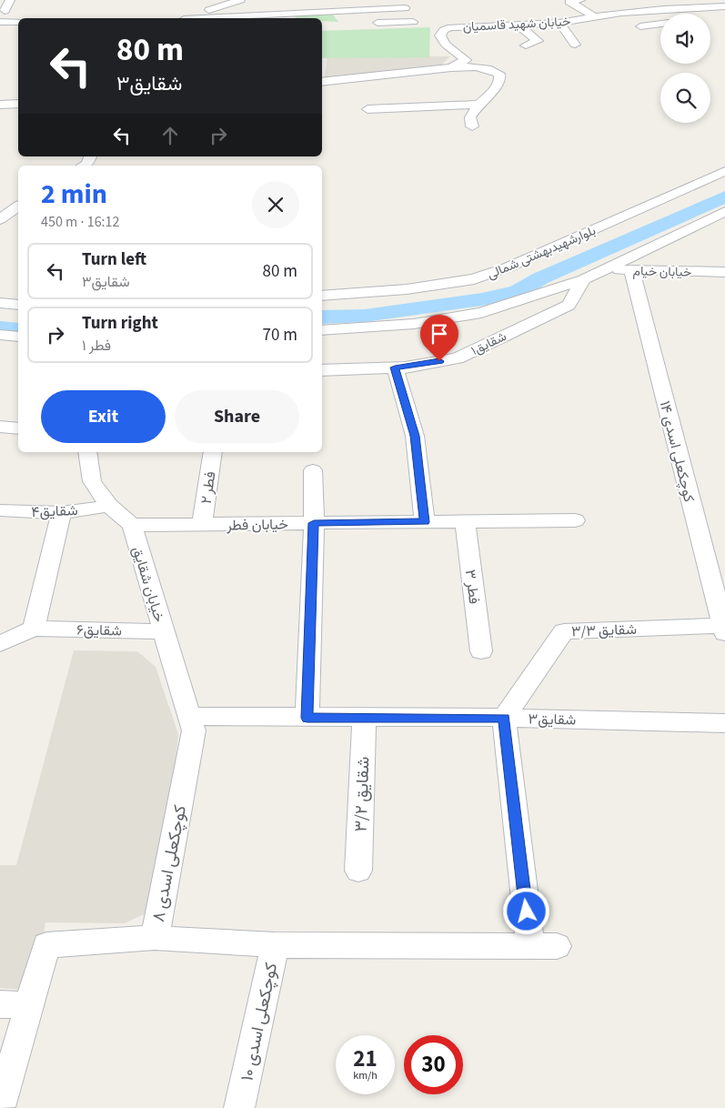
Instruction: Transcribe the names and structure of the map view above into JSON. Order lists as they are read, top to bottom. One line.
{"streets":{"street":["خیابان شهید قاسمیان","بلوارشهیدبهشتی شمالی","خیابان خیام","شقایق۱","کوچکعلی اسدی ۱۴","فطر ۲","شقایق۴","خیابان فطر","خیابان شقایق","فطر ۳","شقایق۶","شقایق ۳/۳","شقایق۳","شقایق ۳/۲","کوچکعلی اسدی ۸","کوچکعلی اسدی ۱۰"]},"crossings":[["خیابان خیام","کوچکعلی اسدی ۱۴"],["کوچکعلی اسدی ۱۴","شقایق ۳/۳"],["فطر ۲","خیابان فطر"],["خیابان فطر","خیابان شقایق"],["خیابان فطر","فطر ۳"],["خیابان شقایق","شقایق۶"],["خیابان شقایق","شقایق۳"],["خیابان شقایق","کوچکعلی اسدی ۸"],["شقایق ۳/۳","شقایق۳"],["شقایق۳","شقایق ۳/۲"],["شقایق۳","کوچکعلی اسدی ۸"],["کوچکعلی اسدی ۸","کوچکعلی اسدی ۱۰"]],"page":{"turn":["80 m","شقایق۳"],"heading":["2 min","450 m · 16:12"],"list":[{"name":"Turn left","note":"شقایق۳","value":"80 m"},{"name":"Turn right","note":"فطر ۱","value":"70 m"}],"buttons":["Exit","Share"],"speed":"21 km/h","limit":"30"}}
